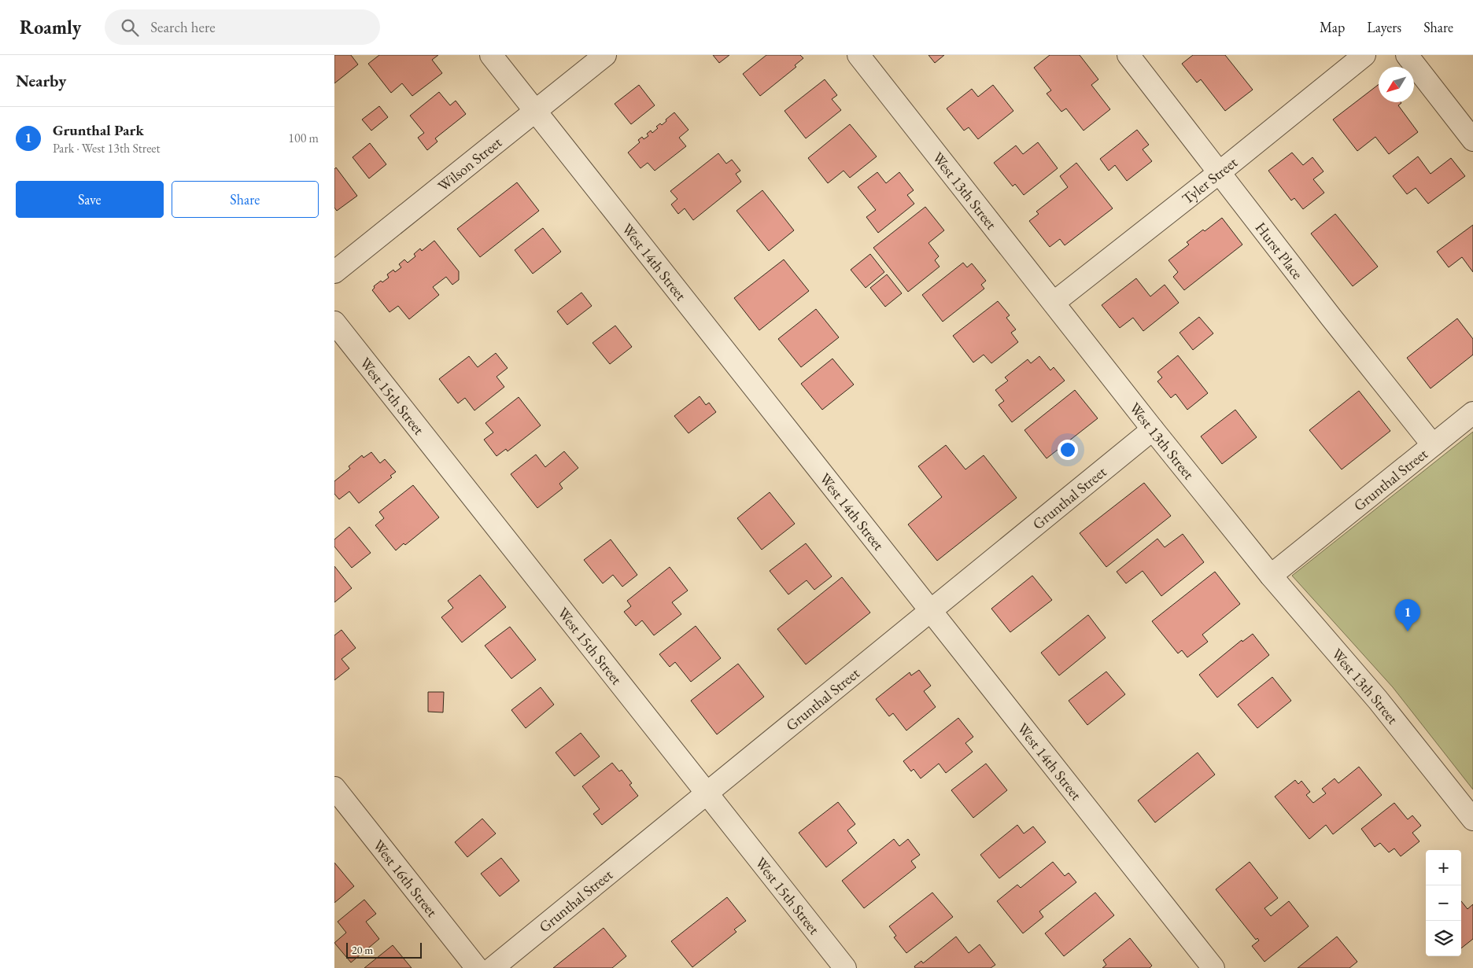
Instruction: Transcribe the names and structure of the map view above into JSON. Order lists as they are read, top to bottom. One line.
{"streets":{"street":["Wilson Street","Tyler Street","West 13th Street","Hurst Place","West 14th Street","West 15th Street","Grunthal Street","West 16th Street"]},"crossings":[["Wilson Street","West 14th Street"],["Tyler Street","West 13th Street"],["Tyler Street","Hurst Place"],["West 13th Street","Grunthal Street"],["Hurst Place","Grunthal Street"],["West 14th Street","Grunthal Street"],["West 15th Street","Grunthal Street"]],"scale_bar":"20 m","north":"bottom left","page":{"header":"Roamly","search":"Search here","nav":["Map","Layers","Share"],"heading":"Nearby","list":[{"mark":"1","name":"Grunthal Park","note":"Park · West 13th Street","value":"100 m"}],"buttons":["Save","Share"],"pins":"1","map_buttons":["+","−"],"scale":"20 m"}}
